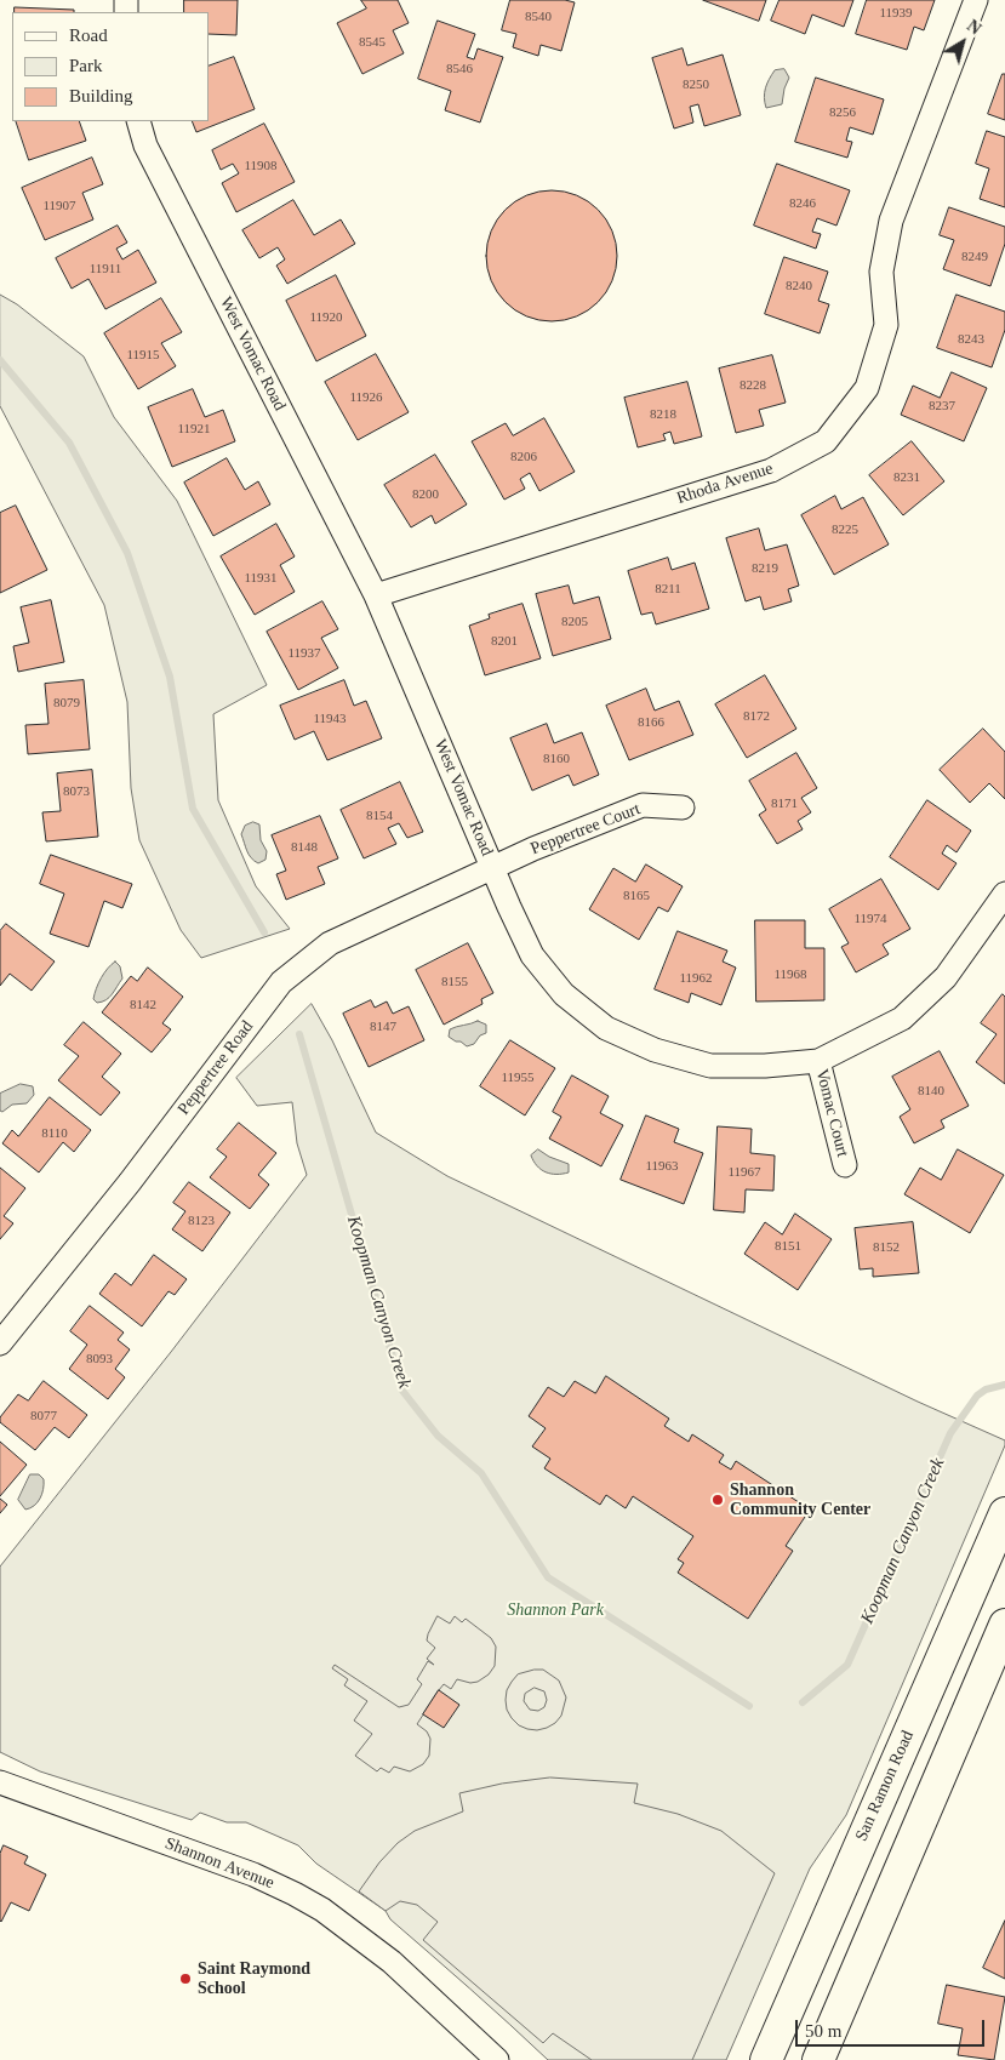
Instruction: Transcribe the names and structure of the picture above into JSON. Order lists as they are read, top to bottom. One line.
{"streets":{"main road":["San Ramon Road"],"street":["West Vomac Road","Rhoda Avenue","Peppertree Court","Peppertree Road","Vomac Court","Shannon Avenue"]},"crossings":[["West Vomac Road","Rhoda Avenue"],["West Vomac Road","Peppertree Court"],["West Vomac Road","Peppertree Road"],["West Vomac Road","Vomac Court"],["Peppertree Court","Peppertree Road"]],"water":["Koopman Canyon Creek"],"parks":["Shannon Park"],"places":["Shannon Community Center","Saint Raymond School"],"house_numbers":["11939","8540","8545","8546","8250","8256","11908","8246","11907","8249","11911","8240","11920","8243","11915","8228","11926","8237","8218","11921","8206","8231","8200","8225","8219","11931","8211","8205","8201","11937","8079","8172","11943","8166","8160","8073","8171","8154","8148","8165","11974","11968","11962","8155","8142","8147","11955","8140","8110","11963","11967","8123","8151","8152","8093","8077"],"legend":["Road","Park","Building"],"scale_bar":"50 m","north":"top right"}
